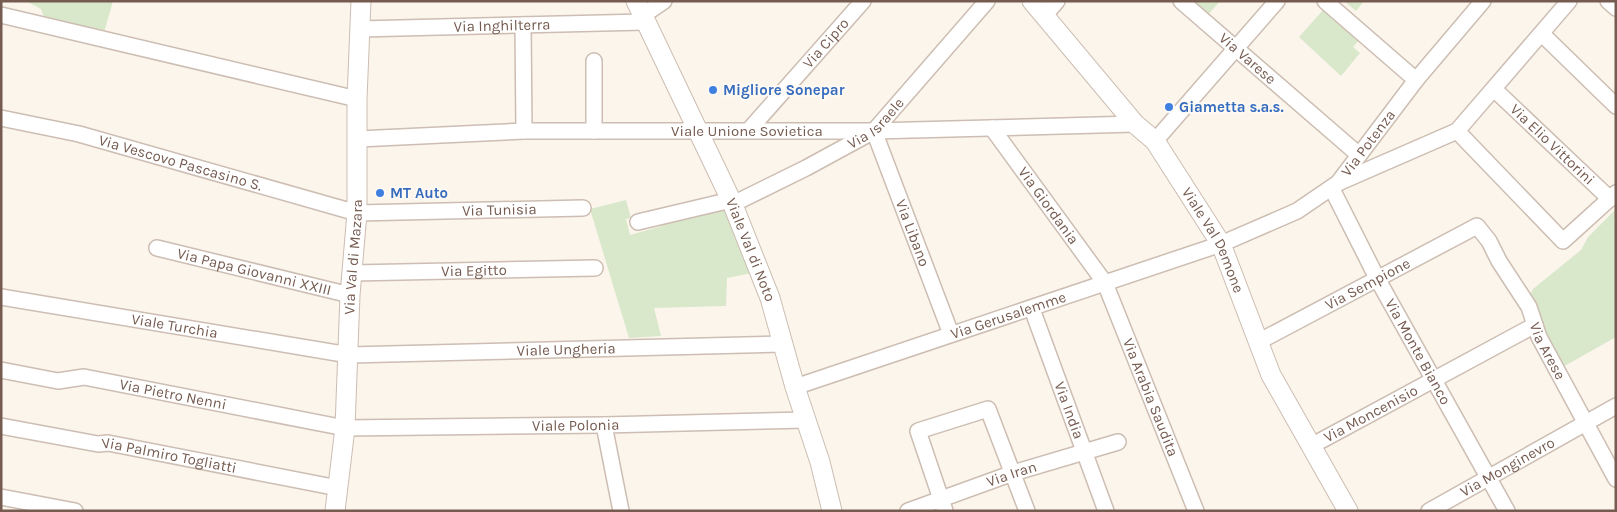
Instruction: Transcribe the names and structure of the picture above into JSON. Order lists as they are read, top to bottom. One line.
{"streets":{"street":["Via Inghilterra","Via Cipro","Via Varese","Via Israele","Viale Unione Sovietica","Via Potenza","Via Elio Vittorini","Via Vescovo Pascasino S.","Via Giordania","Via Tunisia","Via Libano","Viale Val Demone","Viale Val di Noto","Via Val di Mazara","Via Papa Giovanni XXIII","Via Egitto","Via Sempione","Via Gerusalemme","Viale Turchia","Viale Ungheria","Via Arese","Via Monte Bianco","Via Pietro Nenni","Via Arabia Saudita","Via India","Via Moncenisio","Viale Polonia","Via Palmiro Togliatti","Via Monginevro","Via Iran"]},"crossings":[["Via Inghilterra","Viale Val di Noto"],["Via Inghilterra","Via Val di Mazara"],["Via Cipro","Viale Unione Sovietica"],["Via Varese","Via Potenza"],["Via Israele","Viale Unione Sovietica"],["Via Israele","Via Libano"],["Via Israele","Viale Val di Noto"],["Viale Unione Sovietica","Via Giordania"],["Viale Unione Sovietica","Via Libano"],["Viale Unione Sovietica","Viale Val Demone"],["Viale Unione Sovietica","Viale Val di Noto"],["Viale Unione Sovietica","Via Val di Mazara"],["Via Potenza","Viale Val Demone"],["Via Potenza","Via Gerusalemme"],["Via Potenza","Via Monte Bianco"],["Via Vescovo Pascasino S.","Via Tunisia"],["Via Vescovo Pascasino S.","Via Val di Mazara"],["Via Giordania","Via Gerusalemme"],["Via Giordania","Via Arabia Saudita"],["Via Tunisia","Via Val di Mazara"],["Via Libano","Via Gerusalemme"],["Viale Val Demone","Via Sempione"],["Viale Val Demone","Via Gerusalemme"],["Viale Val Demone","Via Moncenisio"],["Viale Val di Noto","Via Gerusalemme"],["Viale Val di Noto","Viale Ungheria"],["Viale Val di Noto","Viale Polonia"],["Via Val di Mazara","Via Papa Giovanni XXIII"],["Via Val di Mazara","Via Egitto"],["Via Val di Mazara","Viale Turchia"],["Via Val di Mazara","Viale Ungheria"],["Via Val di Mazara","Via Pietro Nenni"],["Via Val di Mazara","Viale Polonia"],["Via Val di Mazara","Via Palmiro Togliatti"],["Via Sempione","Via Arese"],["Via Sempione","Via Monte Bianco"],["Via Gerusalemme","Via Arabia Saudita"],["Via Gerusalemme","Via India"],["Viale Turchia","Viale Ungheria"],["Via Arese","Via Moncenisio"],["Via Arese","Via Monginevro"],["Via Monte Bianco","Via Moncenisio"],["Via Monte Bianco","Via Monginevro"],["Via Pietro Nenni","Viale Polonia"],["Via India","Via Iran"]],"places":["Migliore Sonepar","Giametta s.a.s.","MT Auto"]}
